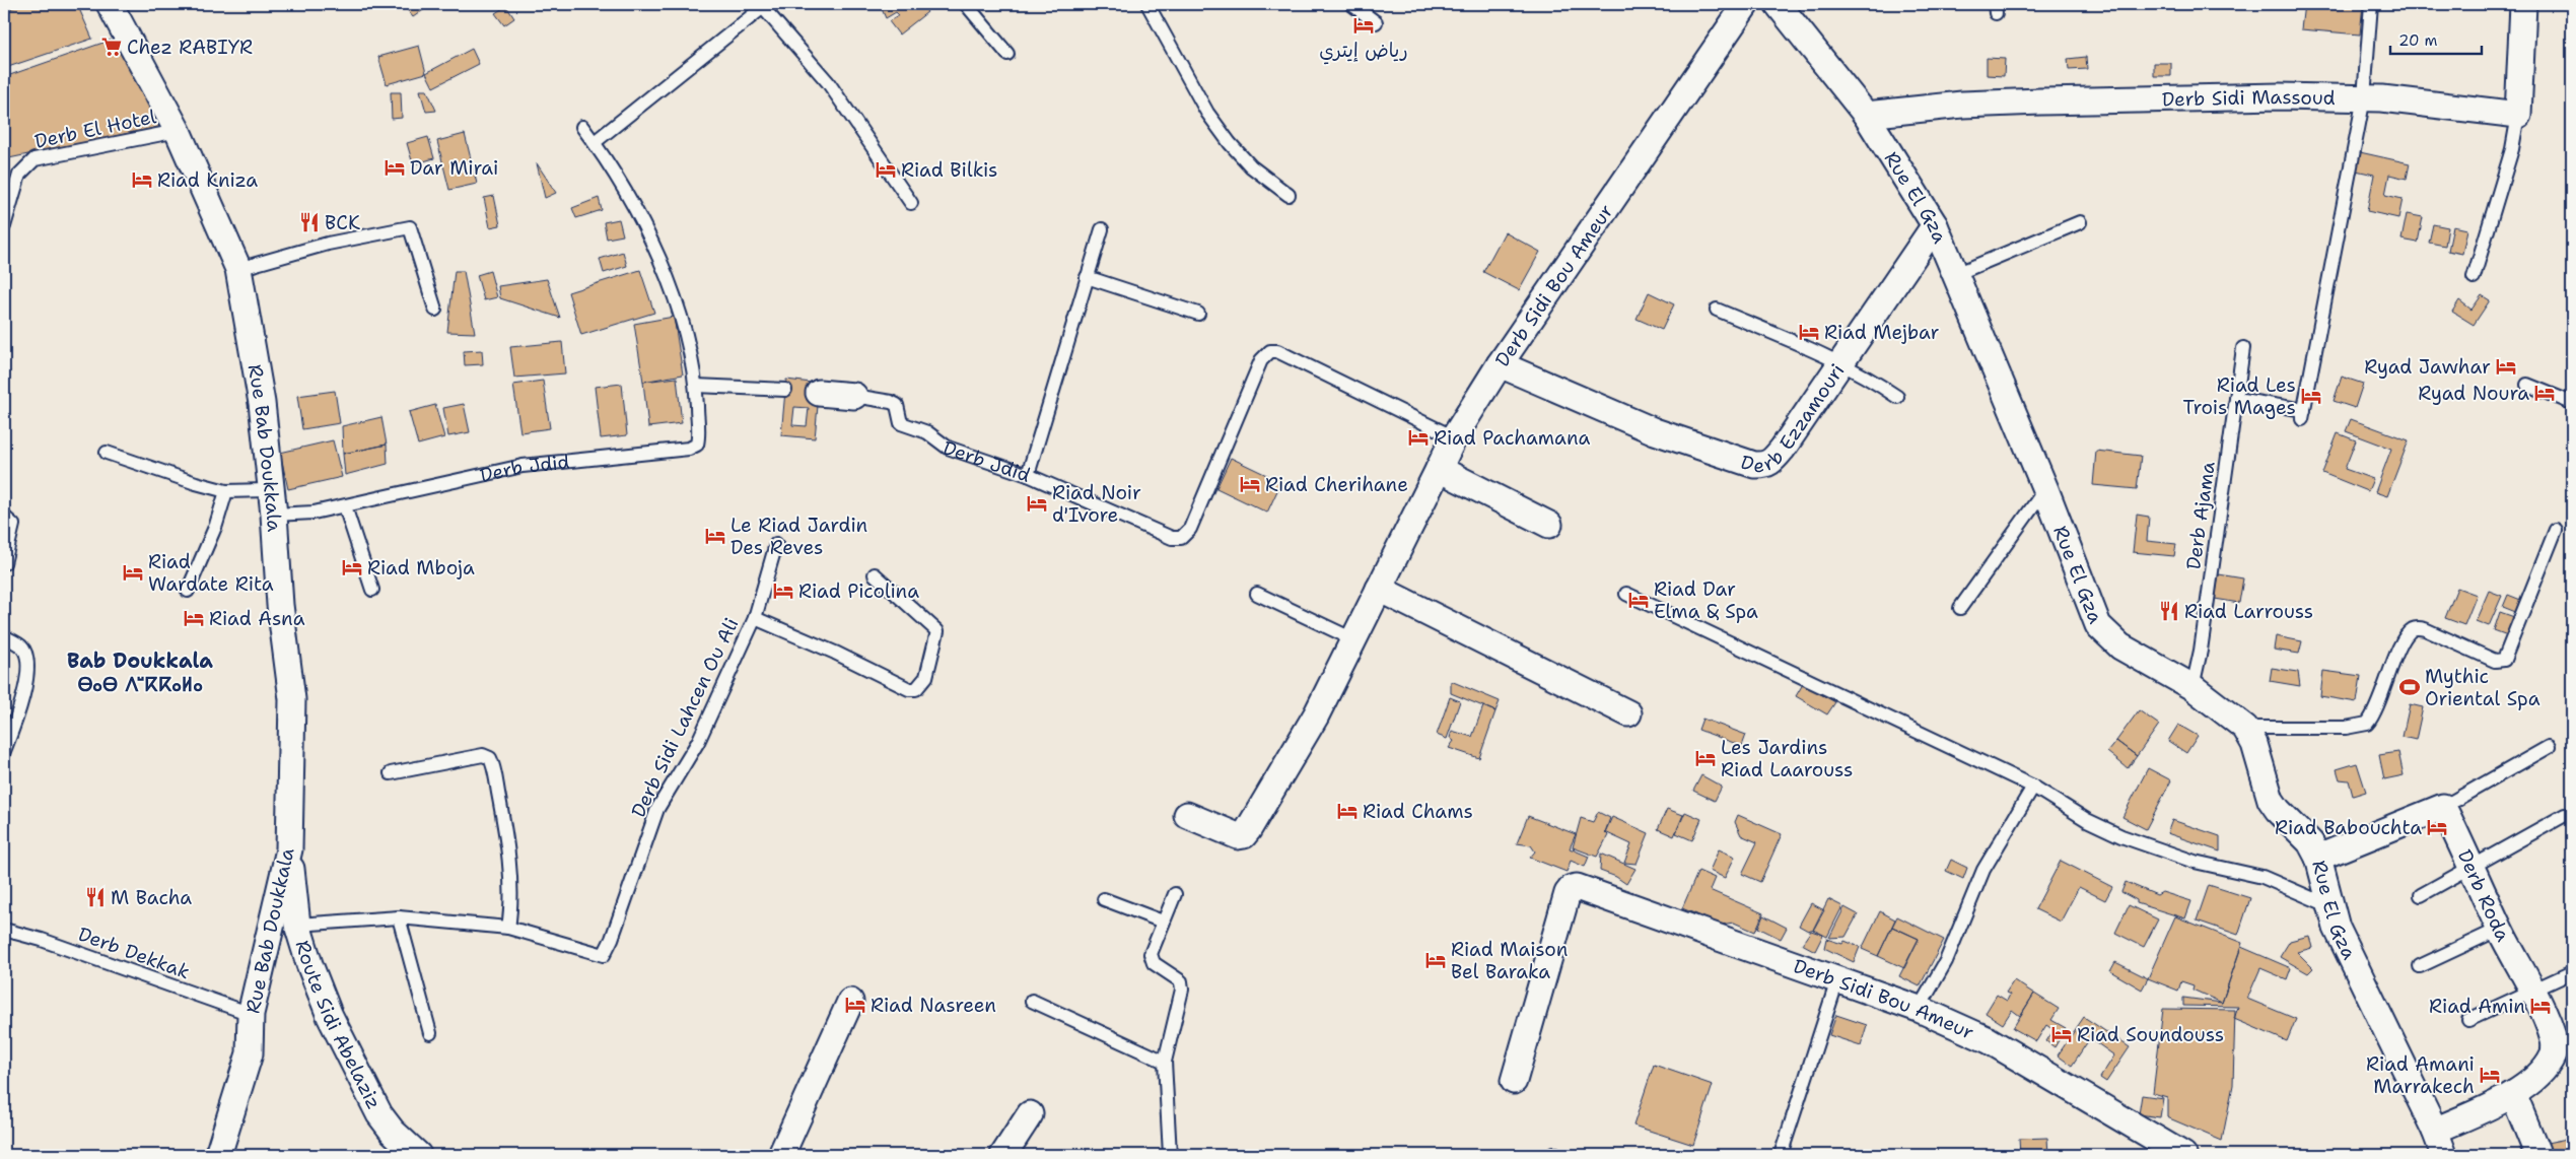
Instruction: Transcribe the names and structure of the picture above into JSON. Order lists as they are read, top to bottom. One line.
{"streets":{"street":["Derb Sidi Massoud","Rue El Gza","Derb Sidi Bou Ameur","Derb Ezzamouri","Rue Bab Doukkala","Derb Jdid","Derb Roda","Route Sidi Abelaziz"],"lane":["Derb El Hotel","Derb Ajama","Derb Sidi Lahcen Ou Ali","Derb Dekkak"]},"crossings":[["Derb Sidi Massoud","Rue El Gza"],["Derb El Hotel","Rue Bab Doukkala"],["Rue El Gza","Derb Ezzamouri"],["Rue El Gza","Derb Ajama"],["Rue El Gza","Derb Roda"],["Derb Sidi Bou Ameur","Derb Ezzamouri"],["Derb Sidi Bou Ameur","Derb Jdid"],["Rue Bab Doukkala","Derb Jdid"],["Rue Bab Doukkala","Derb Dekkak"],["Rue Bab Doukkala","Route Sidi Abelaziz"],["Derb Sidi Lahcen Ou Ali","Route Sidi Abelaziz"]],"districts":["Bab Doukkala ⴱⴰⴱ ⴷⵯⴽⴽⴰⵍⴰ"],"places":{"hotel":["رياض إيتري","Dar Mirai","Riad Bilkis","Riad Kniza","Riad Mejbar","Ryad Jawhar","Ryad Noura","Riad Les Trois Mages","Riad Pachamana","Riad Cherihane","Riad Noir d'Ivore","Le Riad Jardin Des Reves","Riad Mboja","Riad Wardate Rita","Riad Picolina","Riad Dar Elma & Spa","Riad Asna","Les Jardins Riad Laarouss","Riad Chams","Riad Babouchta","Riad Maison Bel Baraka","Riad Nasreen","Riad Amin","Riad Soundouss","Riad Amani Marrakech"],"supermarket":["Chez RABIYR"],"restaurant":["BCK","Riad Larrouss","M Bacha"],"sports":["Mythic Oriental Spa"]},"scale_bar":"20 m"}
